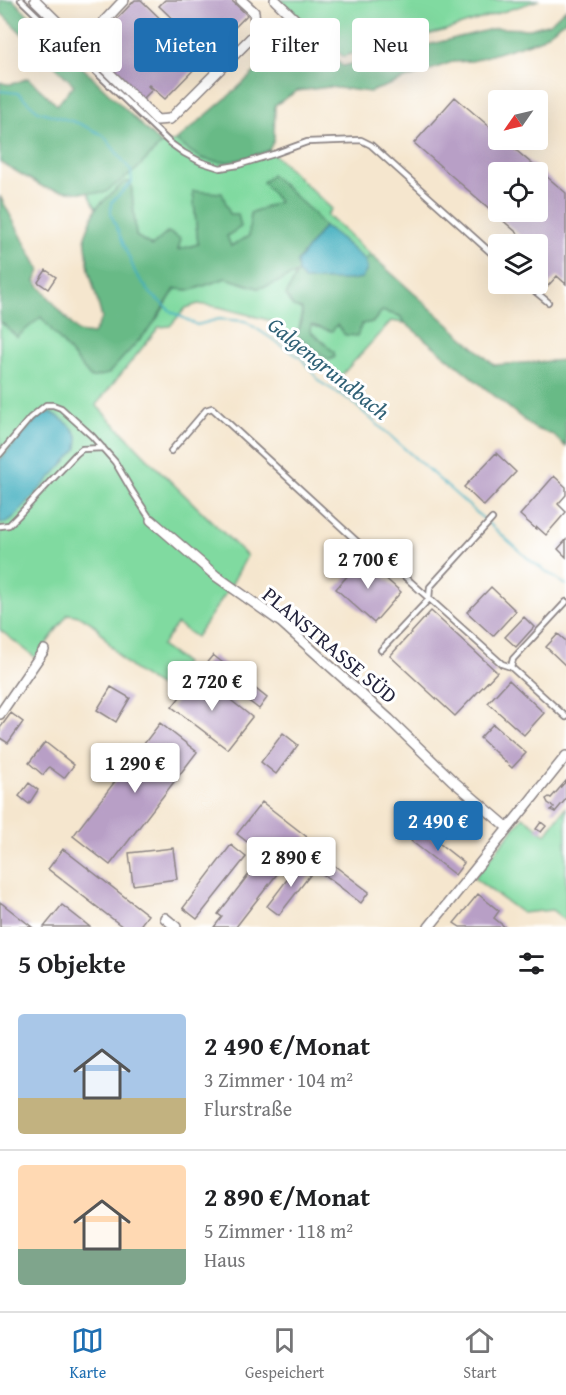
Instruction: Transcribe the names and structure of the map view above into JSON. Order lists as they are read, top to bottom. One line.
{"streets":{"street":["PLANSTRASSE SÜD"]},"water":["Galgengrundbach"],"north":"bottom left","page":{"chip":["Kaufen","Mieten","Filter","Neu"],"price":["2 700 €","2 720 €","1 290 €","2 490 €","2 890 €"],"heading":"5 Objekte","list":[{"name":"2 490 €/Monat","note":"3 Zimmer · 104 m² · Flurstraße"},{"name":"2 890 €/Monat","note":"5 Zimmer · 118 m² · Haus"}],"tabs":["Karte","Gespeichert","Start"]}}
